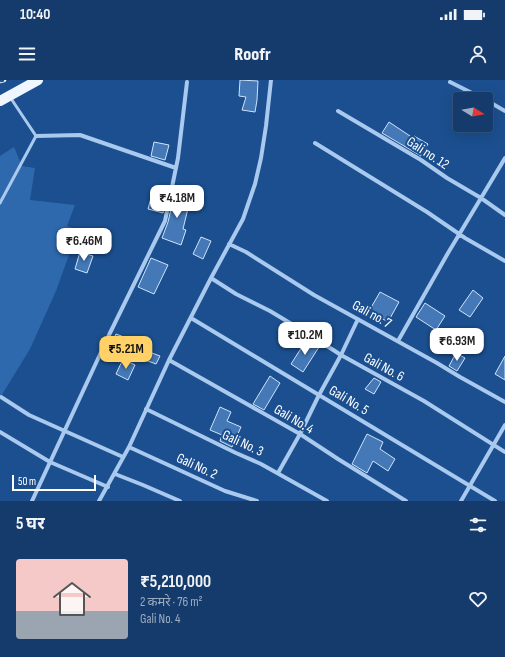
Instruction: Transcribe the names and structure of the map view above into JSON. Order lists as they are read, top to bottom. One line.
{"streets":{"street":["Gali no. 12","Gali no. 7","Gali No. 6","Gali No. 5","Gali No. 4","Gali No. 3","Gali No. 2"]},"scale_bar":"50 m","north":"right","page":{"status":"10:40","header":"Roofr","price":["₹4.18M","₹6.46M","₹10.2M","₹6.93M","₹5.21M"],"scale":"50 m","heading":"5 घर","list":[{"name":"₹5,210,000","note":"2 कमरे · 76 m² · Gali No. 4"}]}}
